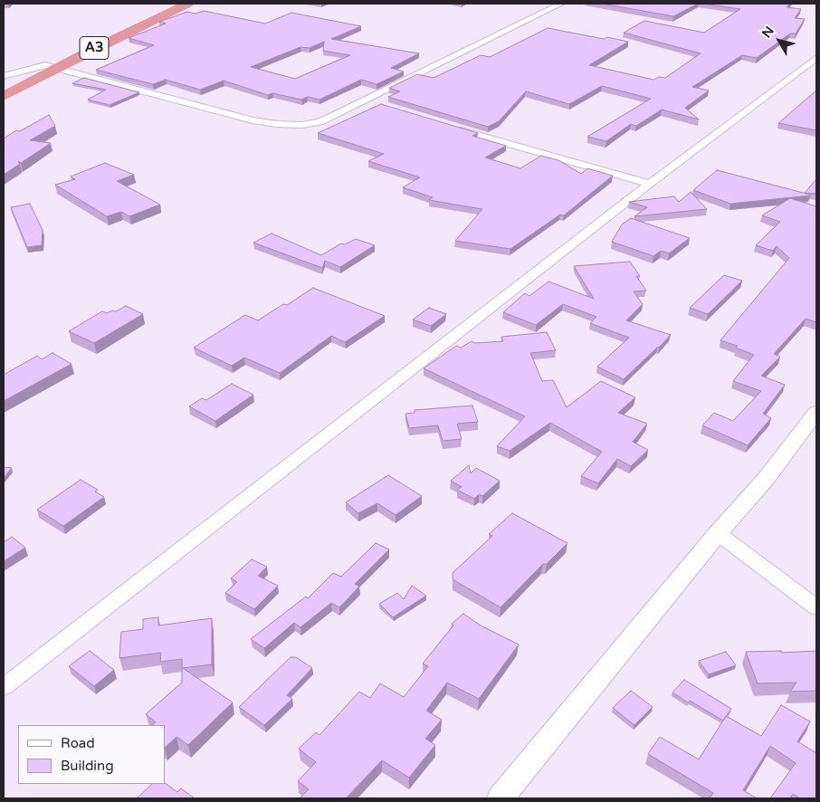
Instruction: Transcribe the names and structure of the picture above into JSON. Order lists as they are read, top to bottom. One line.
{"streets":{"highway":["A3"]},"legend":["Road","Building"],"north":"top left"}
